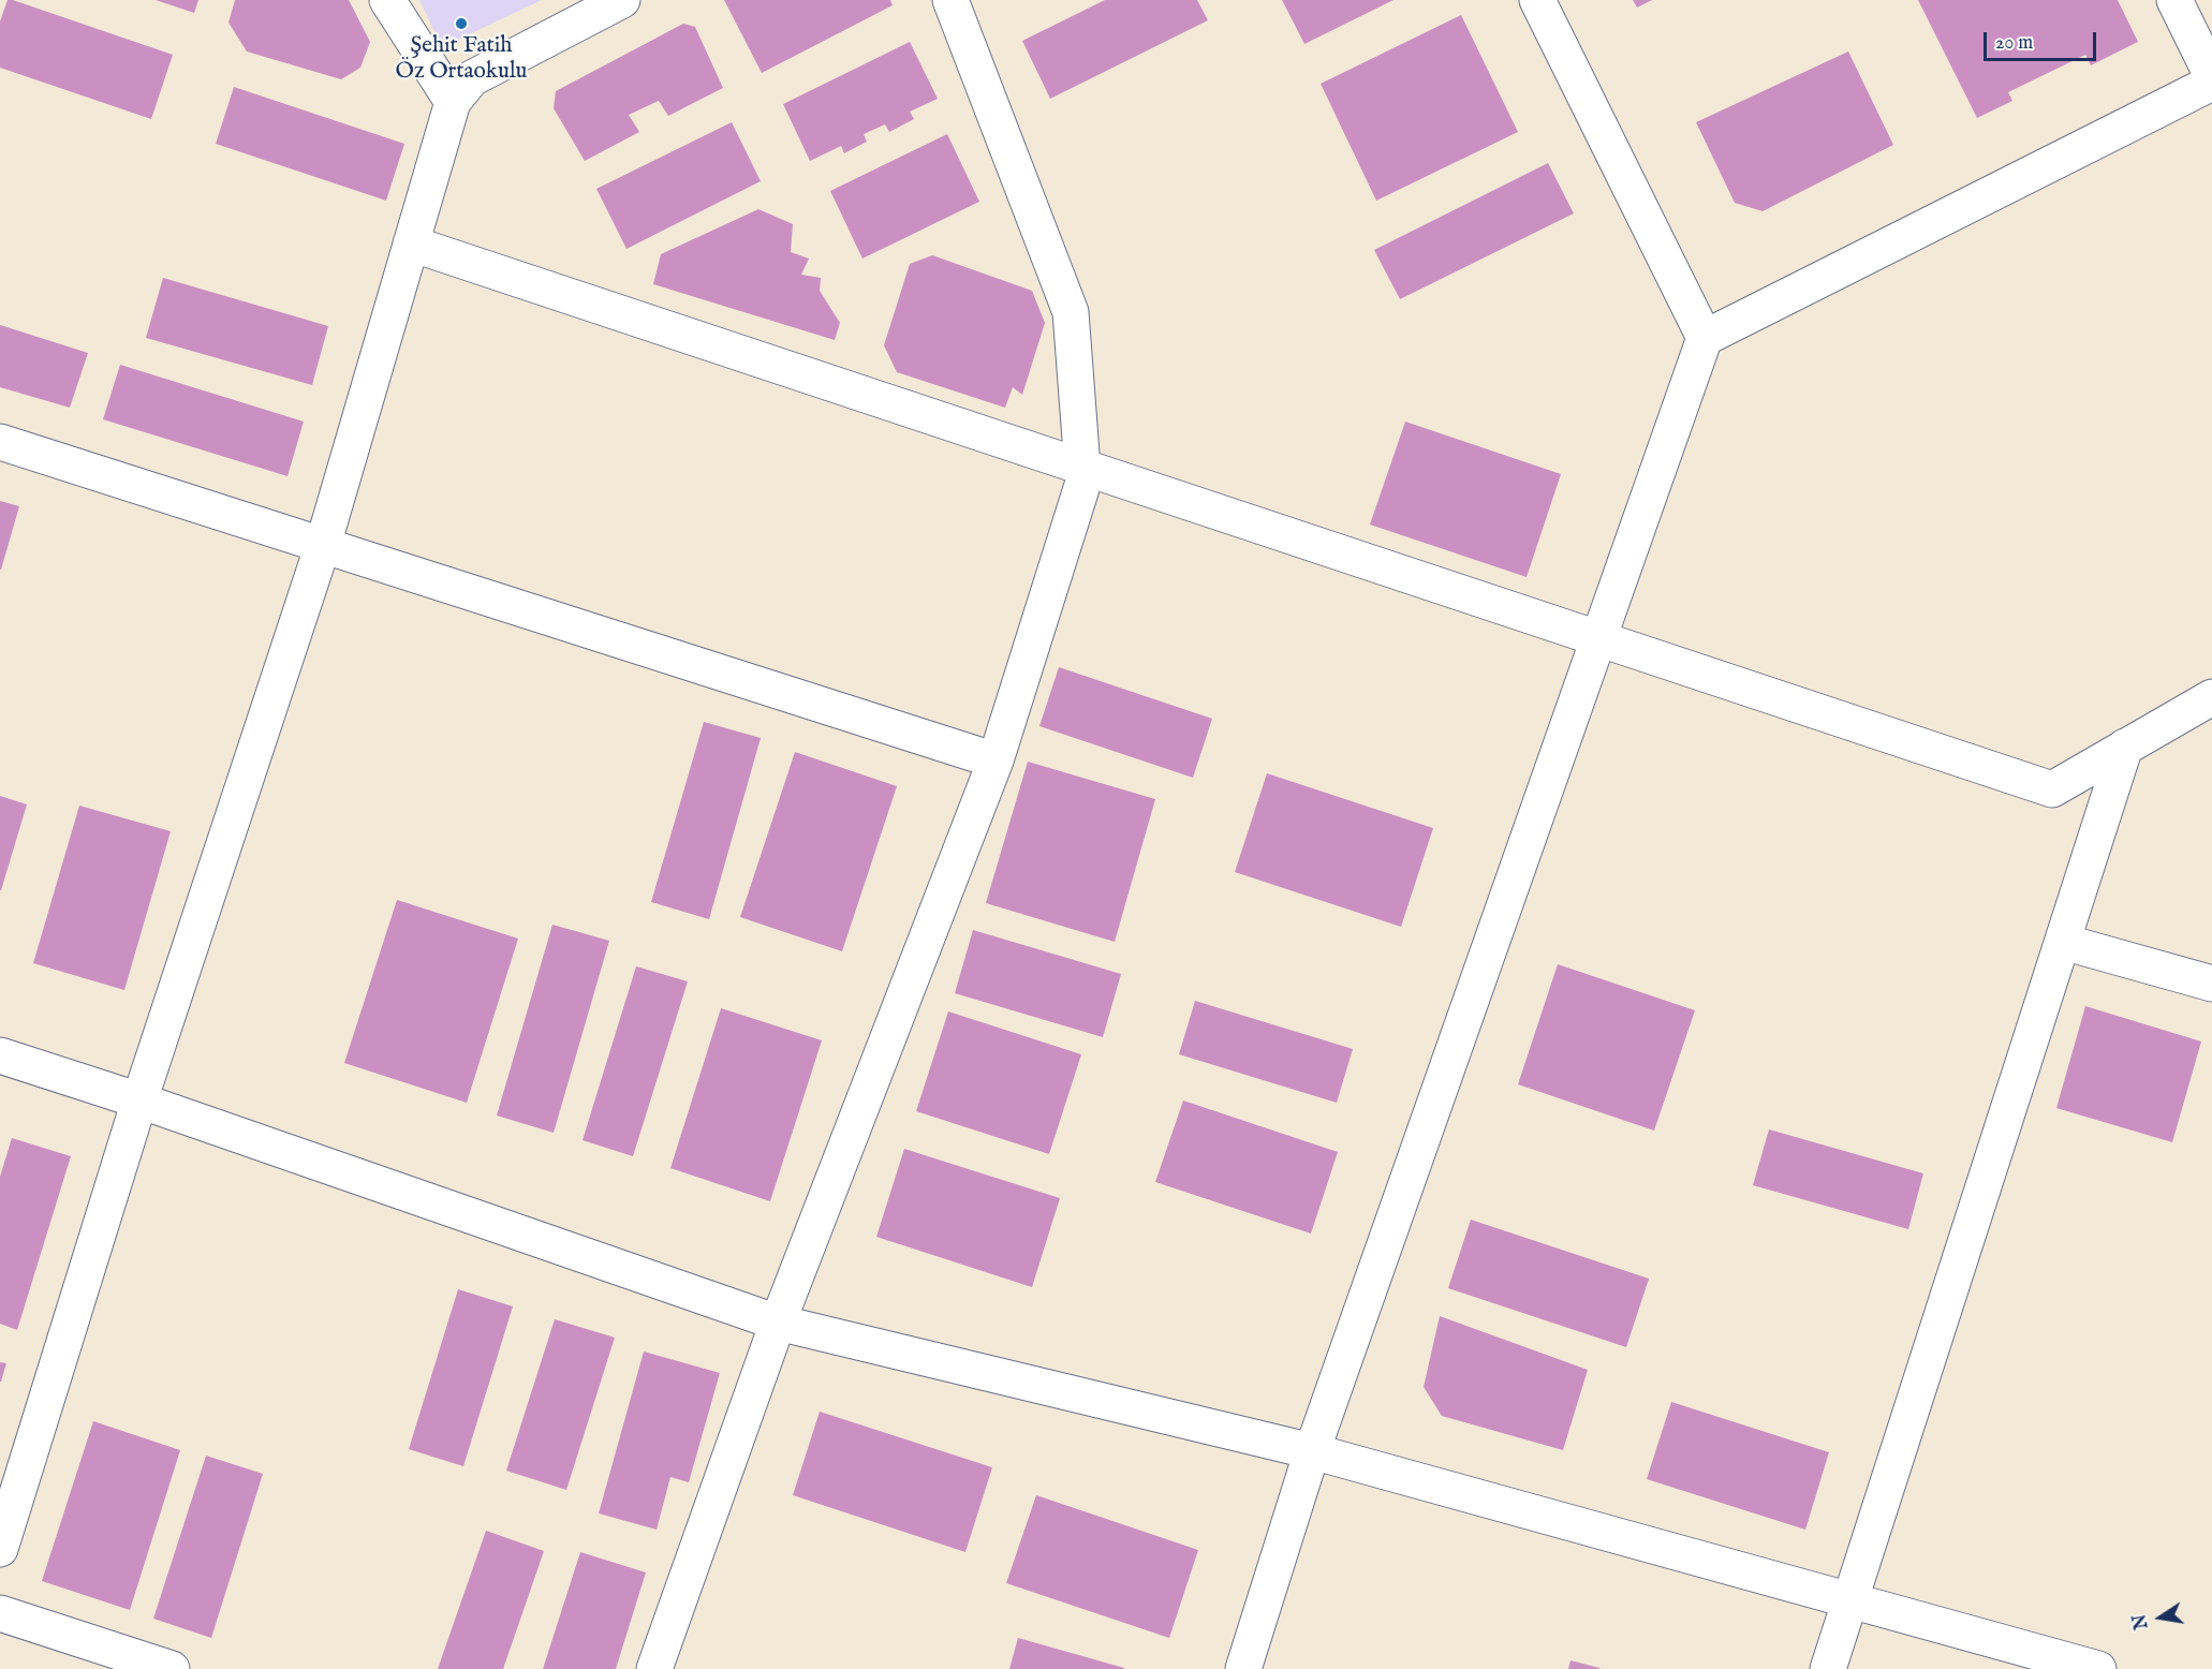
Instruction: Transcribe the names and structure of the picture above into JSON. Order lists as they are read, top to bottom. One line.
{"places":["Şehit Fatih Öz Ortaokulu"],"scale_bar":"20 m","north":"left"}
